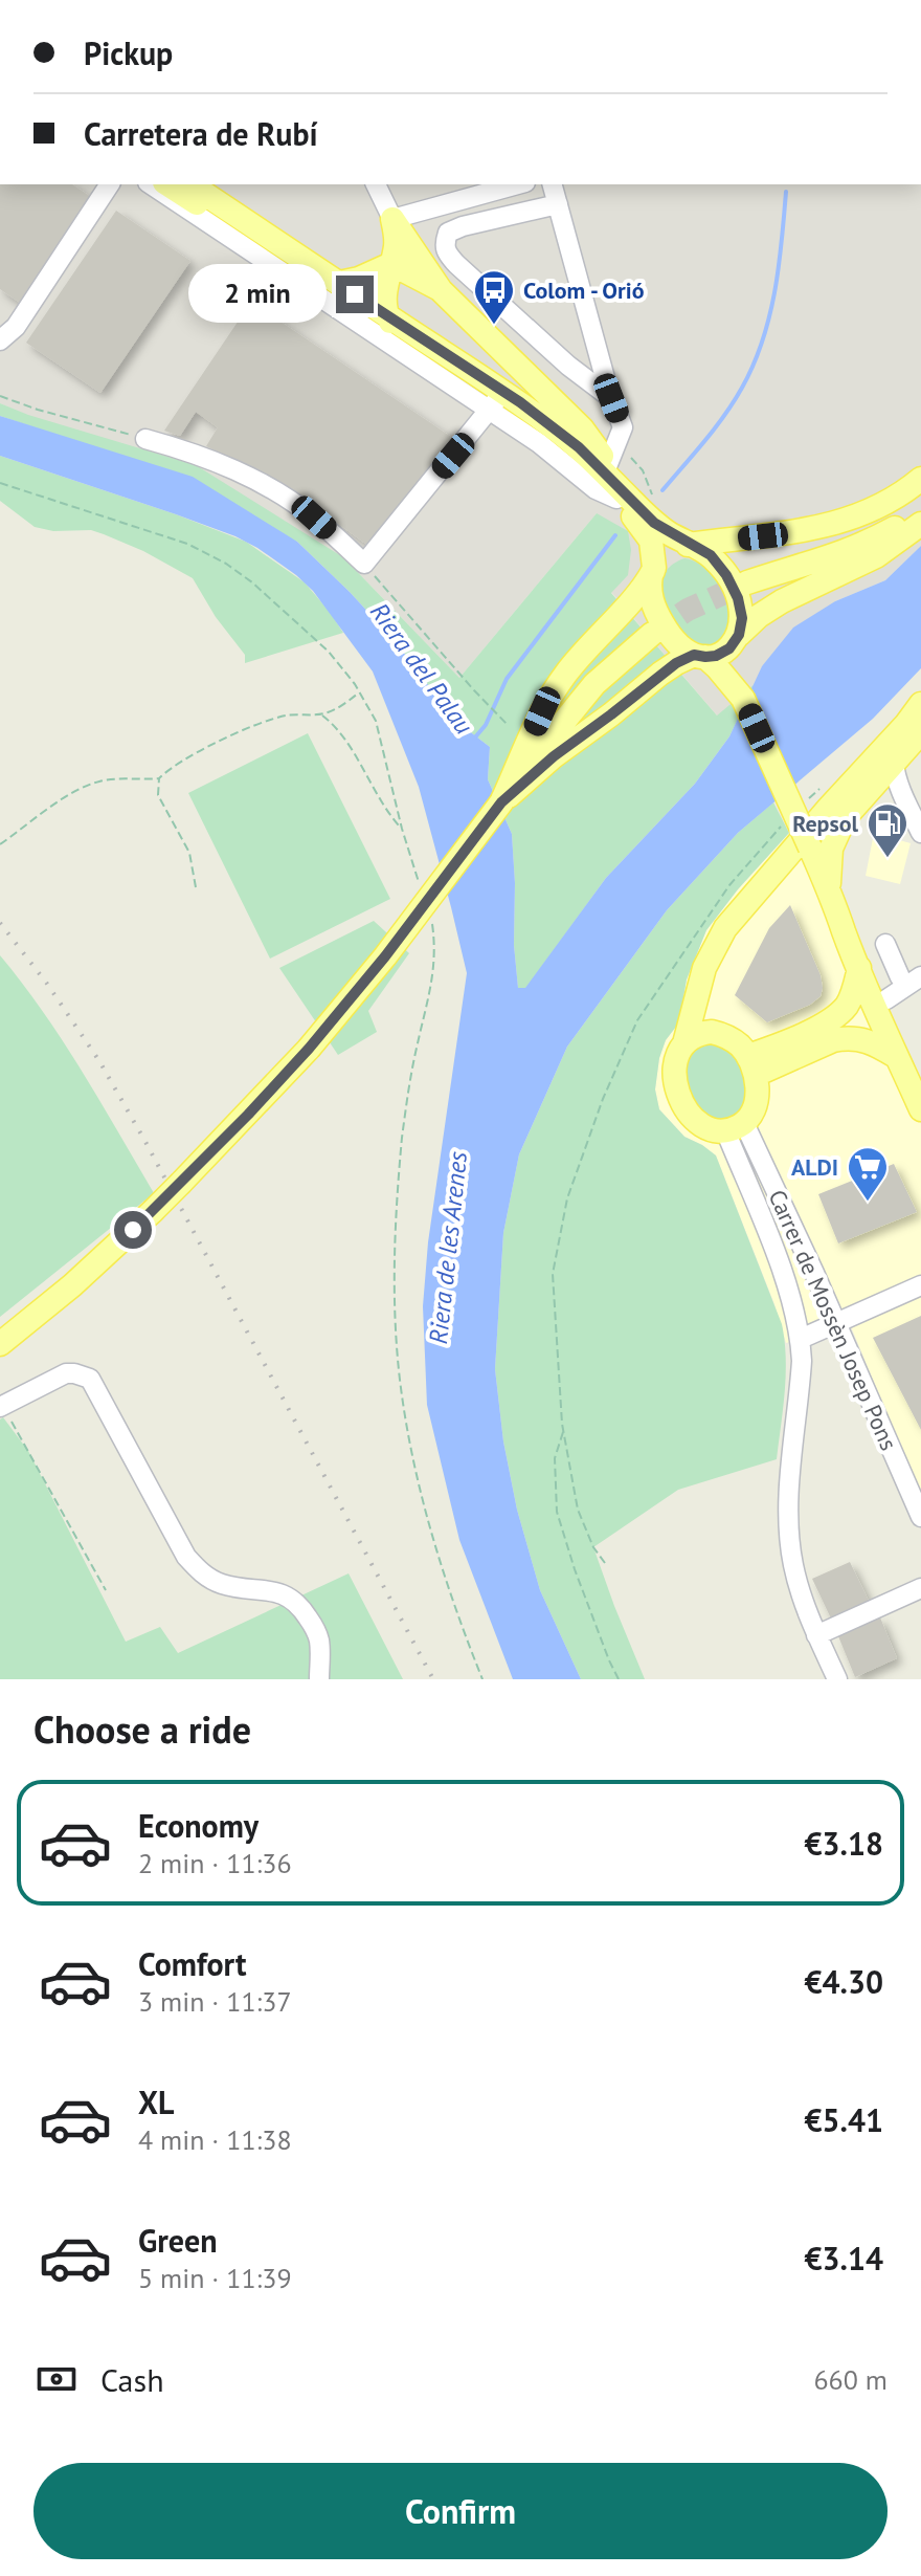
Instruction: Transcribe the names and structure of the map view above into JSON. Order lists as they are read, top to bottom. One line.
{"streets":{"street":["Carrer de Mossèn Josep Pons"]},"water":["Riera del Palau","Riera de les Arenes"],"places":{"bus stop":["Colom - Orió"],"fuel station":["Repsol"],"supermarket":["ALDI"]},"page":{"banner":["Pickup","Carretera de Rubí"],"bubble":"2 min","heading":"Choose a ride","list":[{"name":"Economy","note":"2 min · 11:36","value":"€3.18"},{"name":"Comfort","note":"3 min · 11:37","value":"€4.30"},{"name":"XL","note":"4 min · 11:38","value":"€5.41"},{"name":"Green","note":"5 min · 11:39","value":"€3.14"}],"pay":["Cash","660 m"],"buttons":"Confirm"}}
